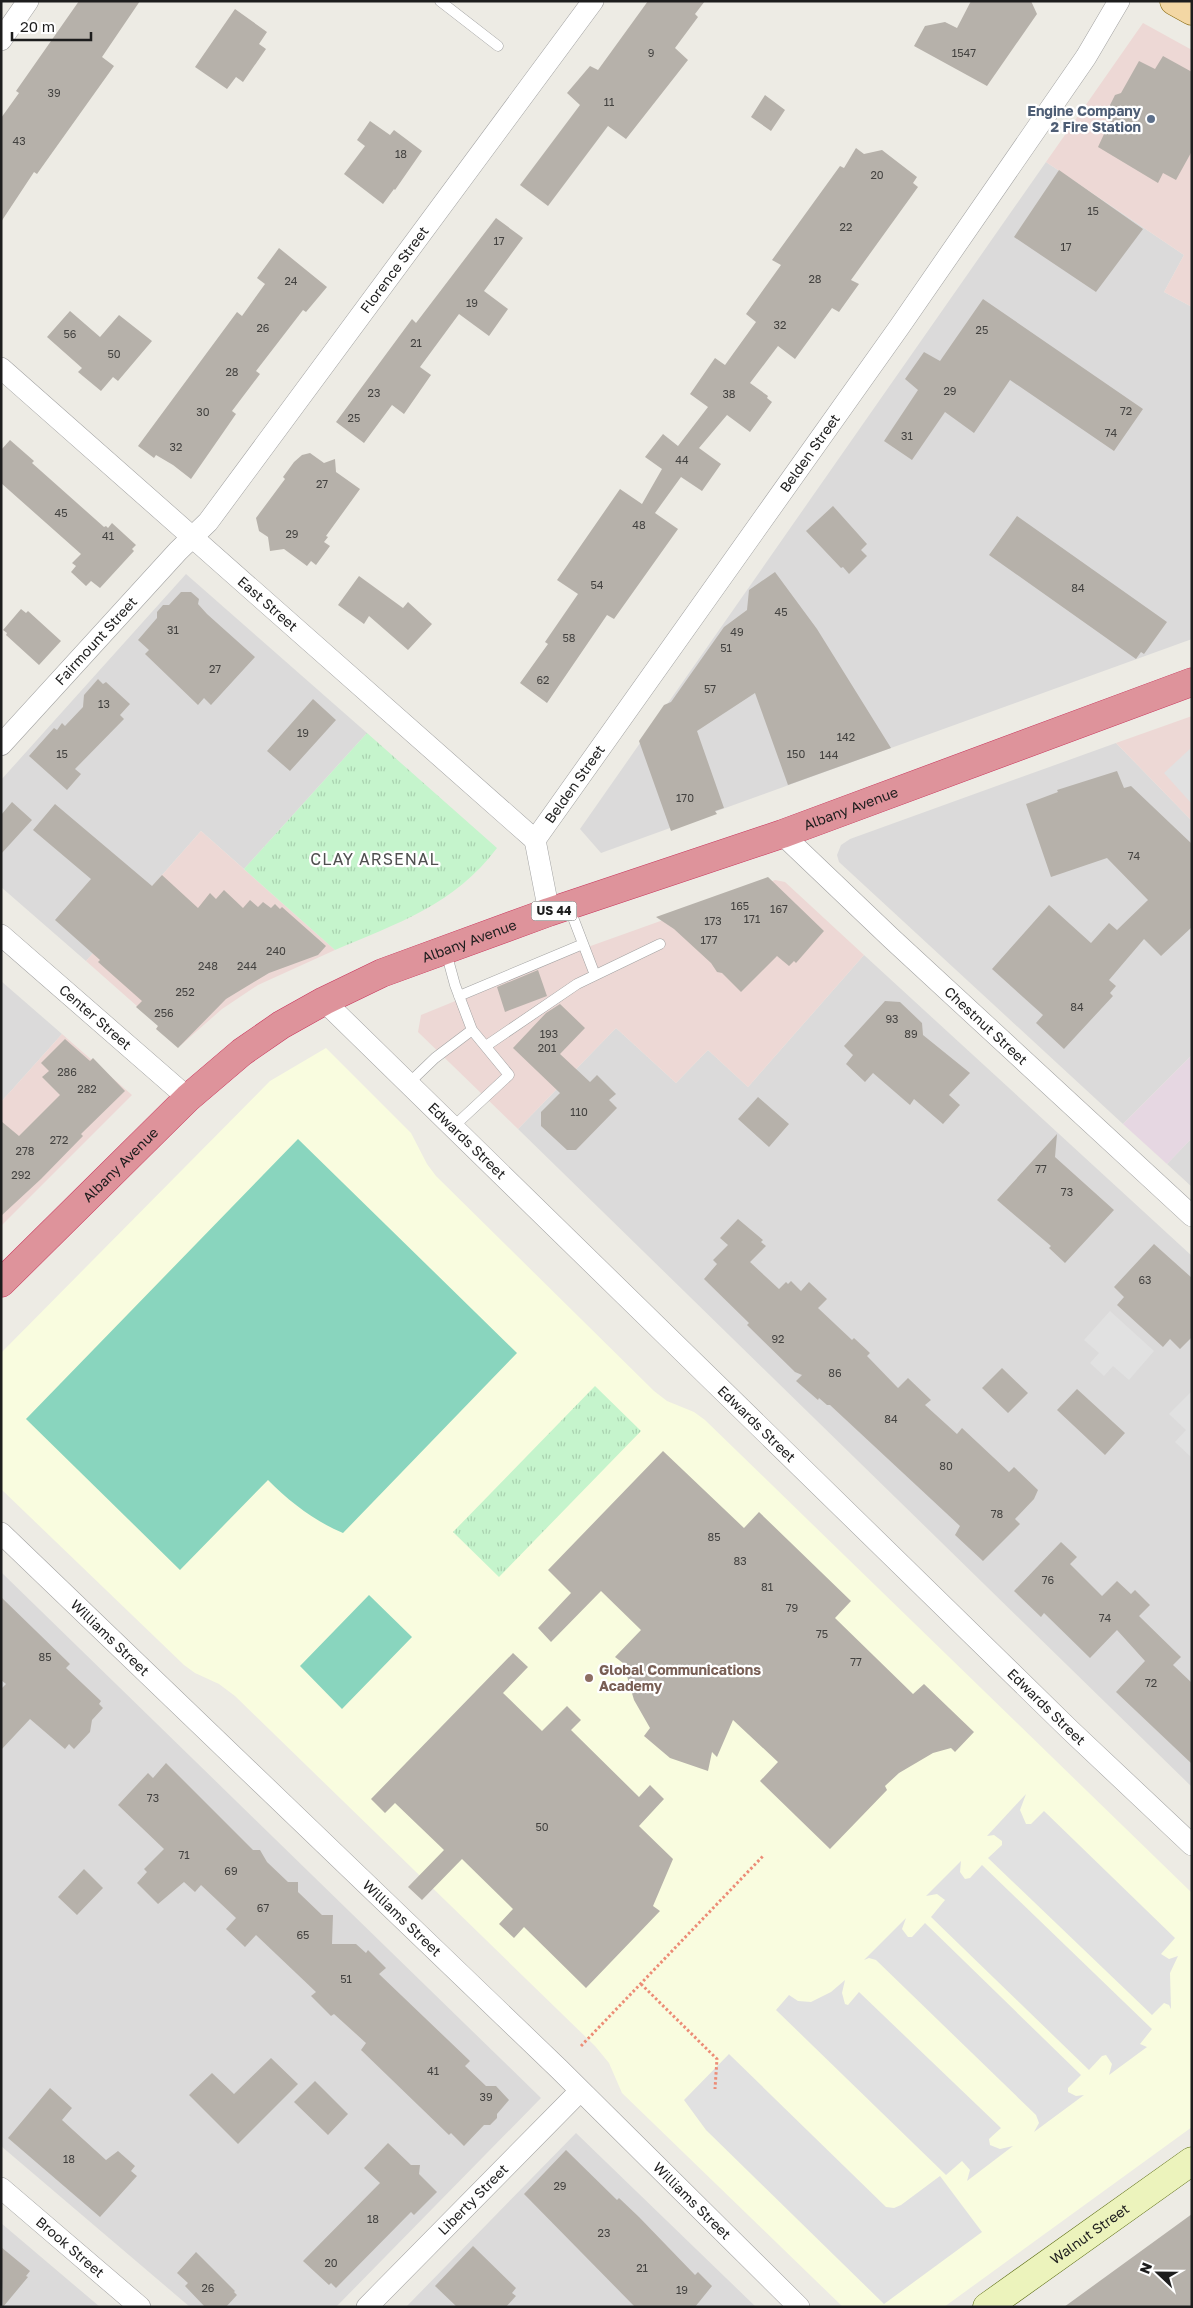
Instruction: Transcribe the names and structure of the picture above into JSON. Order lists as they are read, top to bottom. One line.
{"streets":{"highway":["Albany Avenue","US 44"],"street":["Florence Street","Belden Street","East Street","Fairmount Street","Center Street","Chestnut Street","Edwards Street","Williams Street","Liberty Street","Walnut Street","Brook Street"]},"crossings":[["Florence Street","East Street"],["Florence Street","Fairmount Street"],["Belden Street","East Street"],["East Street","Fairmount Street"],["Albany Avenue","Center Street"],["Albany Avenue","Chestnut Street"],["Albany Avenue","Edwards Street"],["Williams Street","Liberty Street"]],"districts":["CLAY ARSENAL"],"places":["Engine Company 2 Fire Station","Global Communications Academy"],"house_numbers":["9","1547","39","11","43","18","20","15","22","17","17","28","24","19","32","26","25","56","21","50","28","29","23","38","72","30","25","74","31","32","44","27","45","48","29","41","54","84","45","31","49","58","51","27","62","57","13","19","142","15","150","144","170","74","165","167","171","173","177","240","248","244","252","84","256","93","193","89","201","286","282","110","272","278","77","292","73","63","92","86","84","80","78","85","83","76","81","79","74","75","85","77","72","73","50","71","69","67","65","51","41","39","18","29","18","23","20","21","26","19"],"scale_bar":"20 m","north":"left"}
